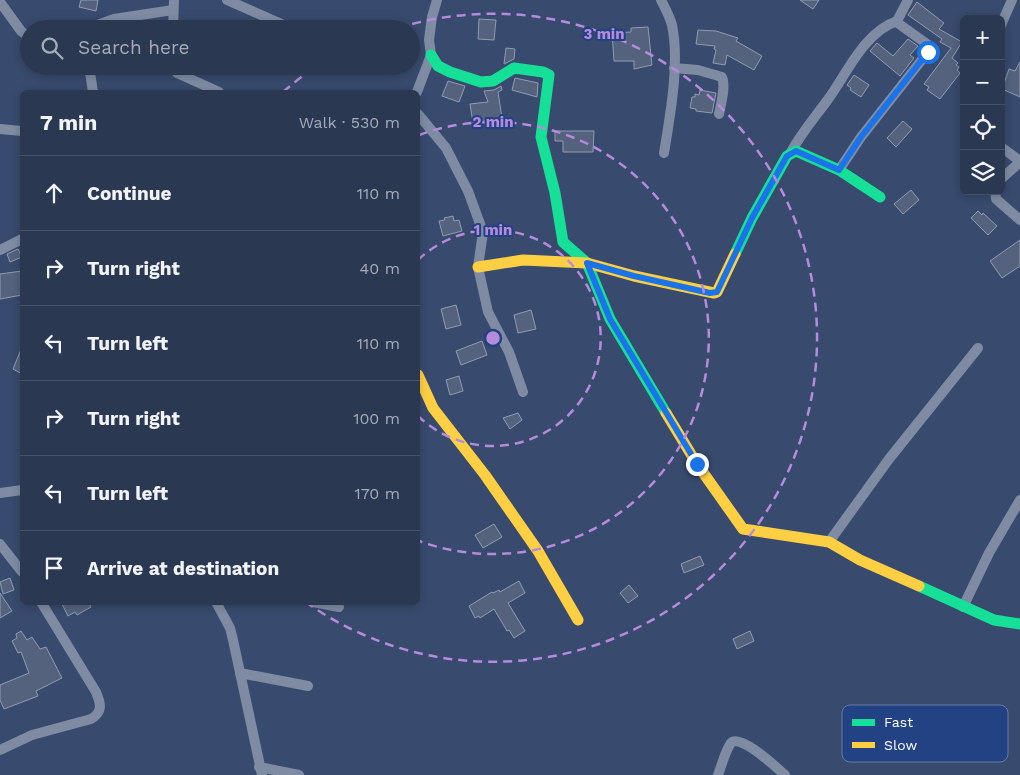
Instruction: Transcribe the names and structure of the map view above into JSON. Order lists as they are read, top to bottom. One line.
{"legend":["Fast","Slow"],"page":{"map_buttons":["+","−"],"search":"Search here","heading":["7 min","Walk · 530 m"],"list":[["Continue","110 m"],["Turn right","40 m"],["Turn left","110 m"],["Turn right","100 m"],["Turn left","170 m"],"Arrive at destination"]},"rings":["3 min","2 min","1 min"]}
